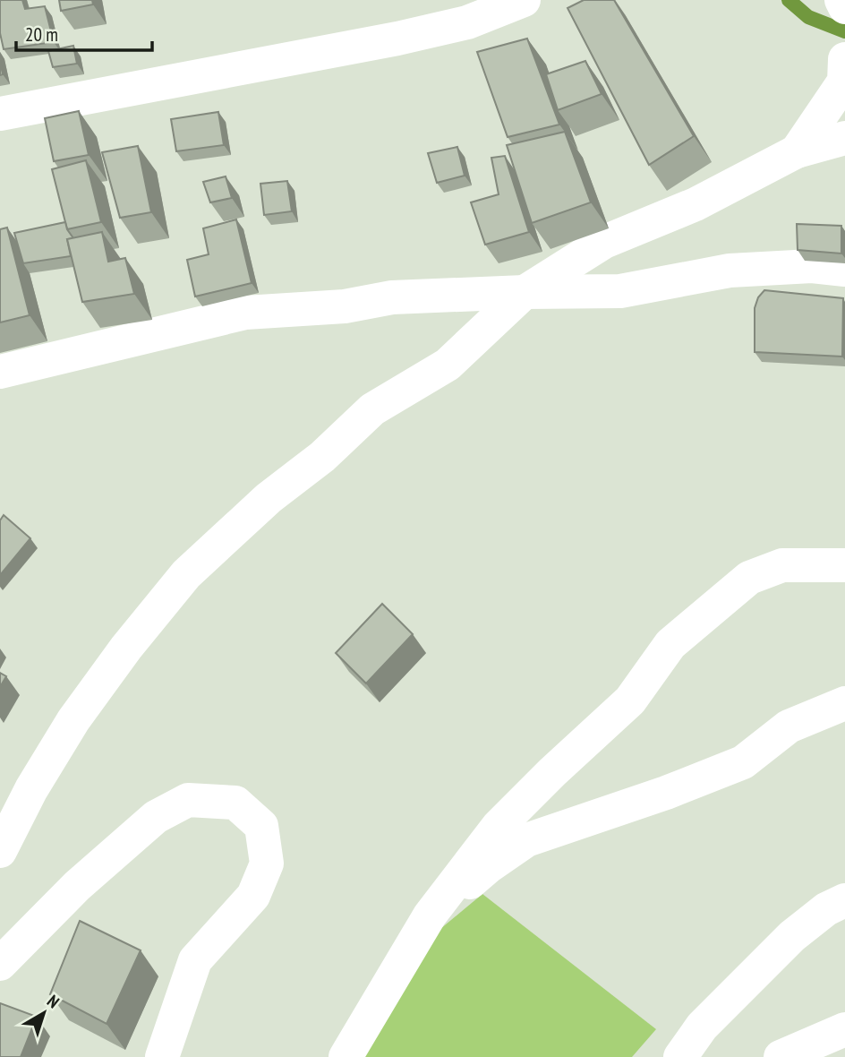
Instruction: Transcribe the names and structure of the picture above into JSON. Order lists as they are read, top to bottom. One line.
{"scale_bar":"20 m","north":"top right"}
